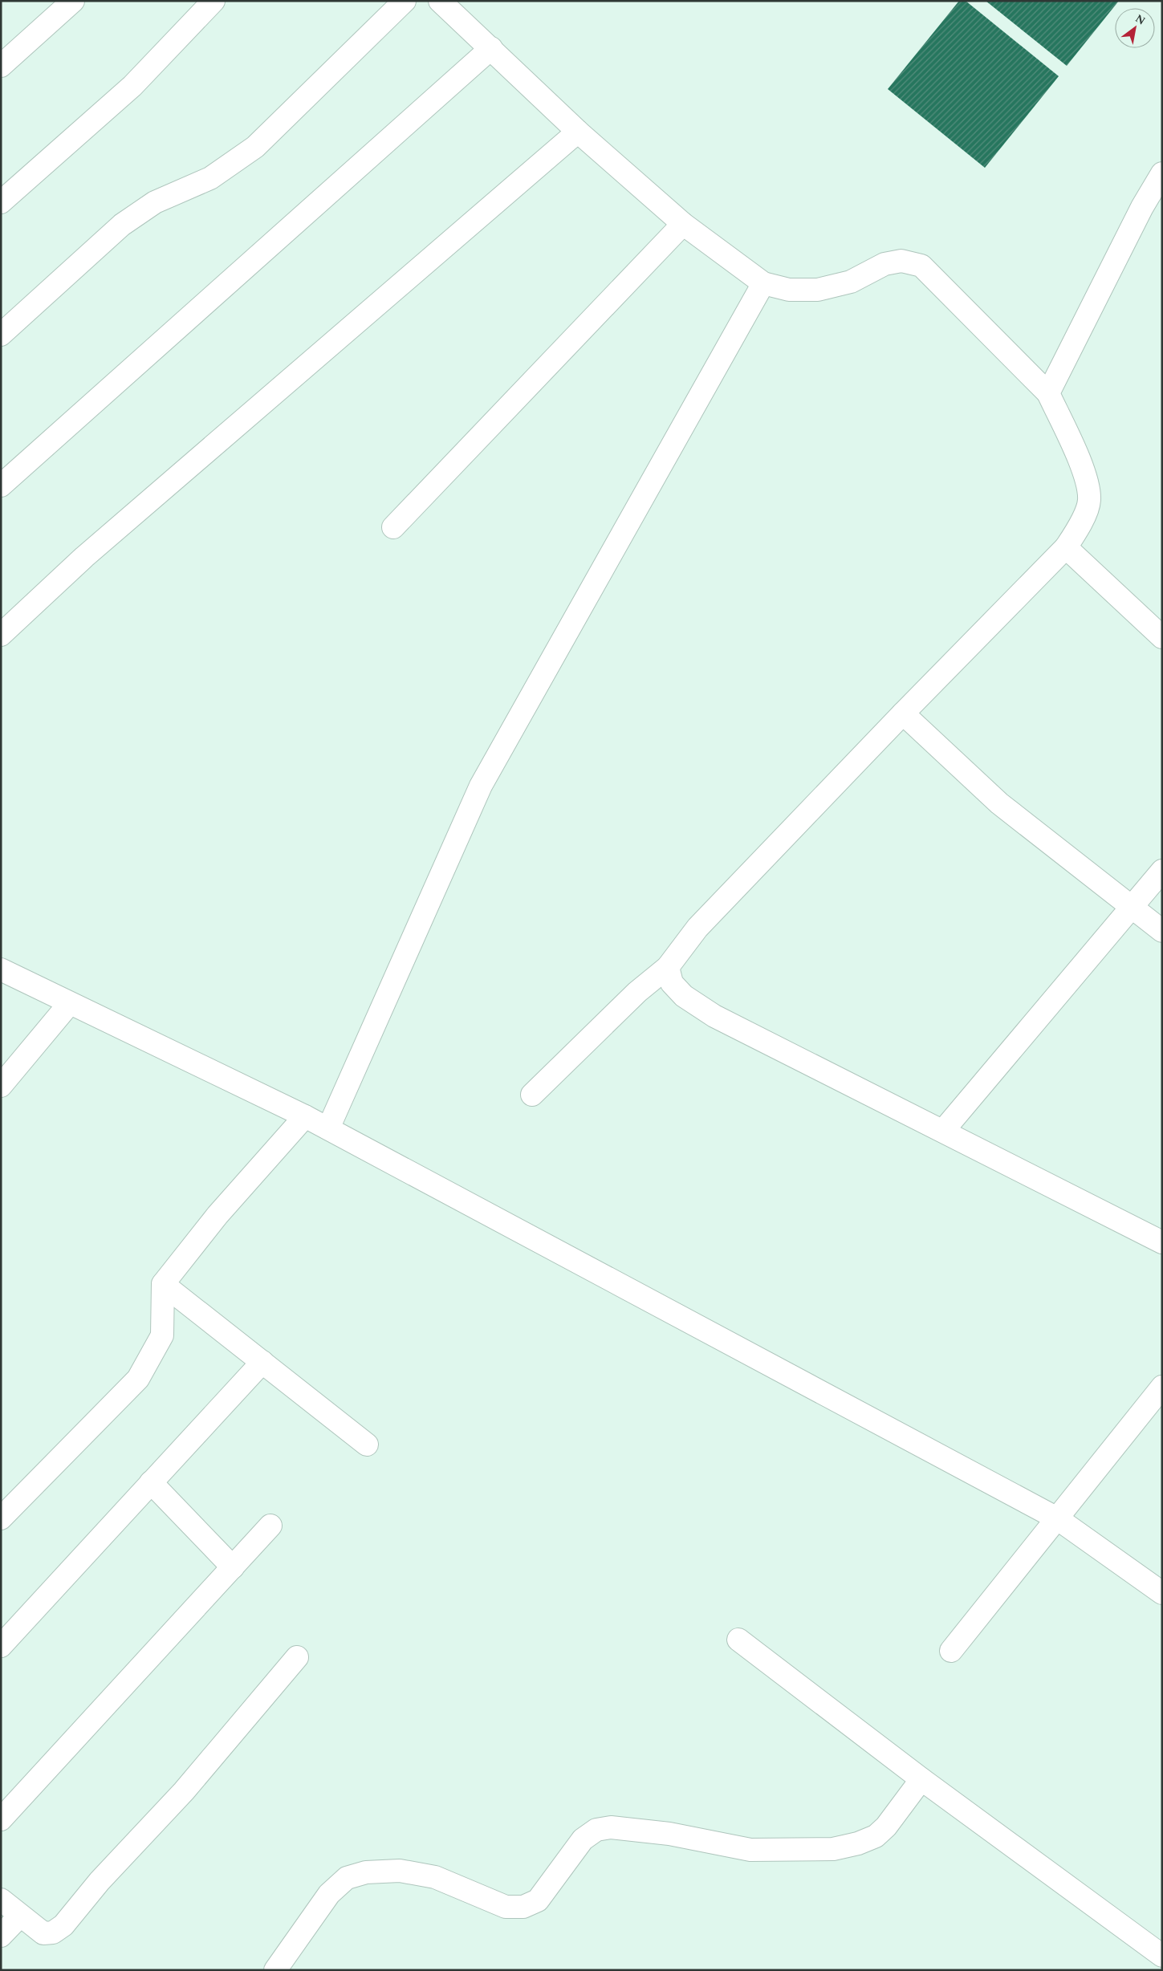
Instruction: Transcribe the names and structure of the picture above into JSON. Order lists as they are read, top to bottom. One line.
{"north":"top right"}
